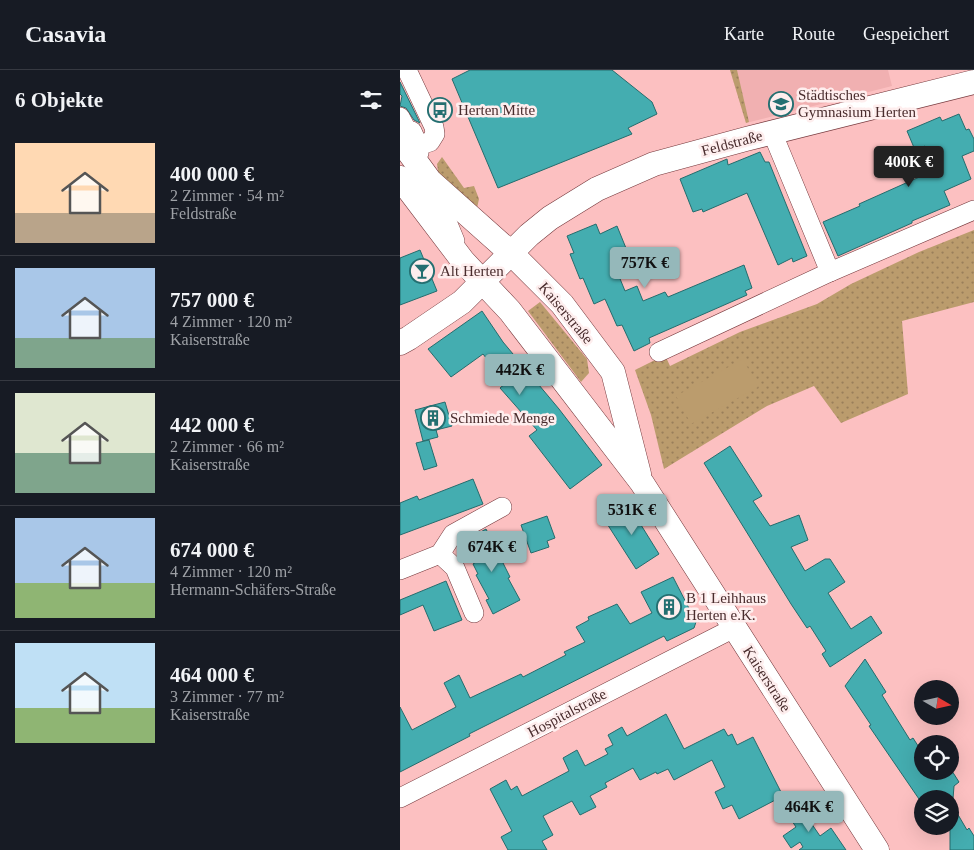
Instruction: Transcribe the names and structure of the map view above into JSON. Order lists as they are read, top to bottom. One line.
{"streets":{"main road":["Feldstraße","Kaiserstraße"],"street":["Hospitalstraße"]},"crossings":[["Feldstraße","Kaiserstraße"],["Kaiserstraße","Hospitalstraße"]],"places":{"school or university":["Städtisches Gymnasium Herten"],"bus stop":["Herten Mitte"],"bar":["Alt Herten"],"building":["Schmiede Menge","B 1 Leihhaus Herten e.K."]},"north":"right","page":{"header":"Casavia","nav":["Karte","Route","Gespeichert"],"heading":"6 Objekte","list":[{"name":"400 000 €","note":"2 Zimmer · 54 m² · Feldstraße"},{"name":"757 000 €","note":"4 Zimmer · 120 m² · Kaiserstraße"},{"name":"442 000 €","note":"2 Zimmer · 66 m² · Kaiserstraße"},{"name":"674 000 €","note":"4 Zimmer · 120 m² · Hermann-Schäfers-Straße"},{"name":"464 000 €","note":"3 Zimmer · 77 m² · Kaiserstraße"}],"price":["400K €","757K €","442K €","531K €","674K €","464K €"]}}
